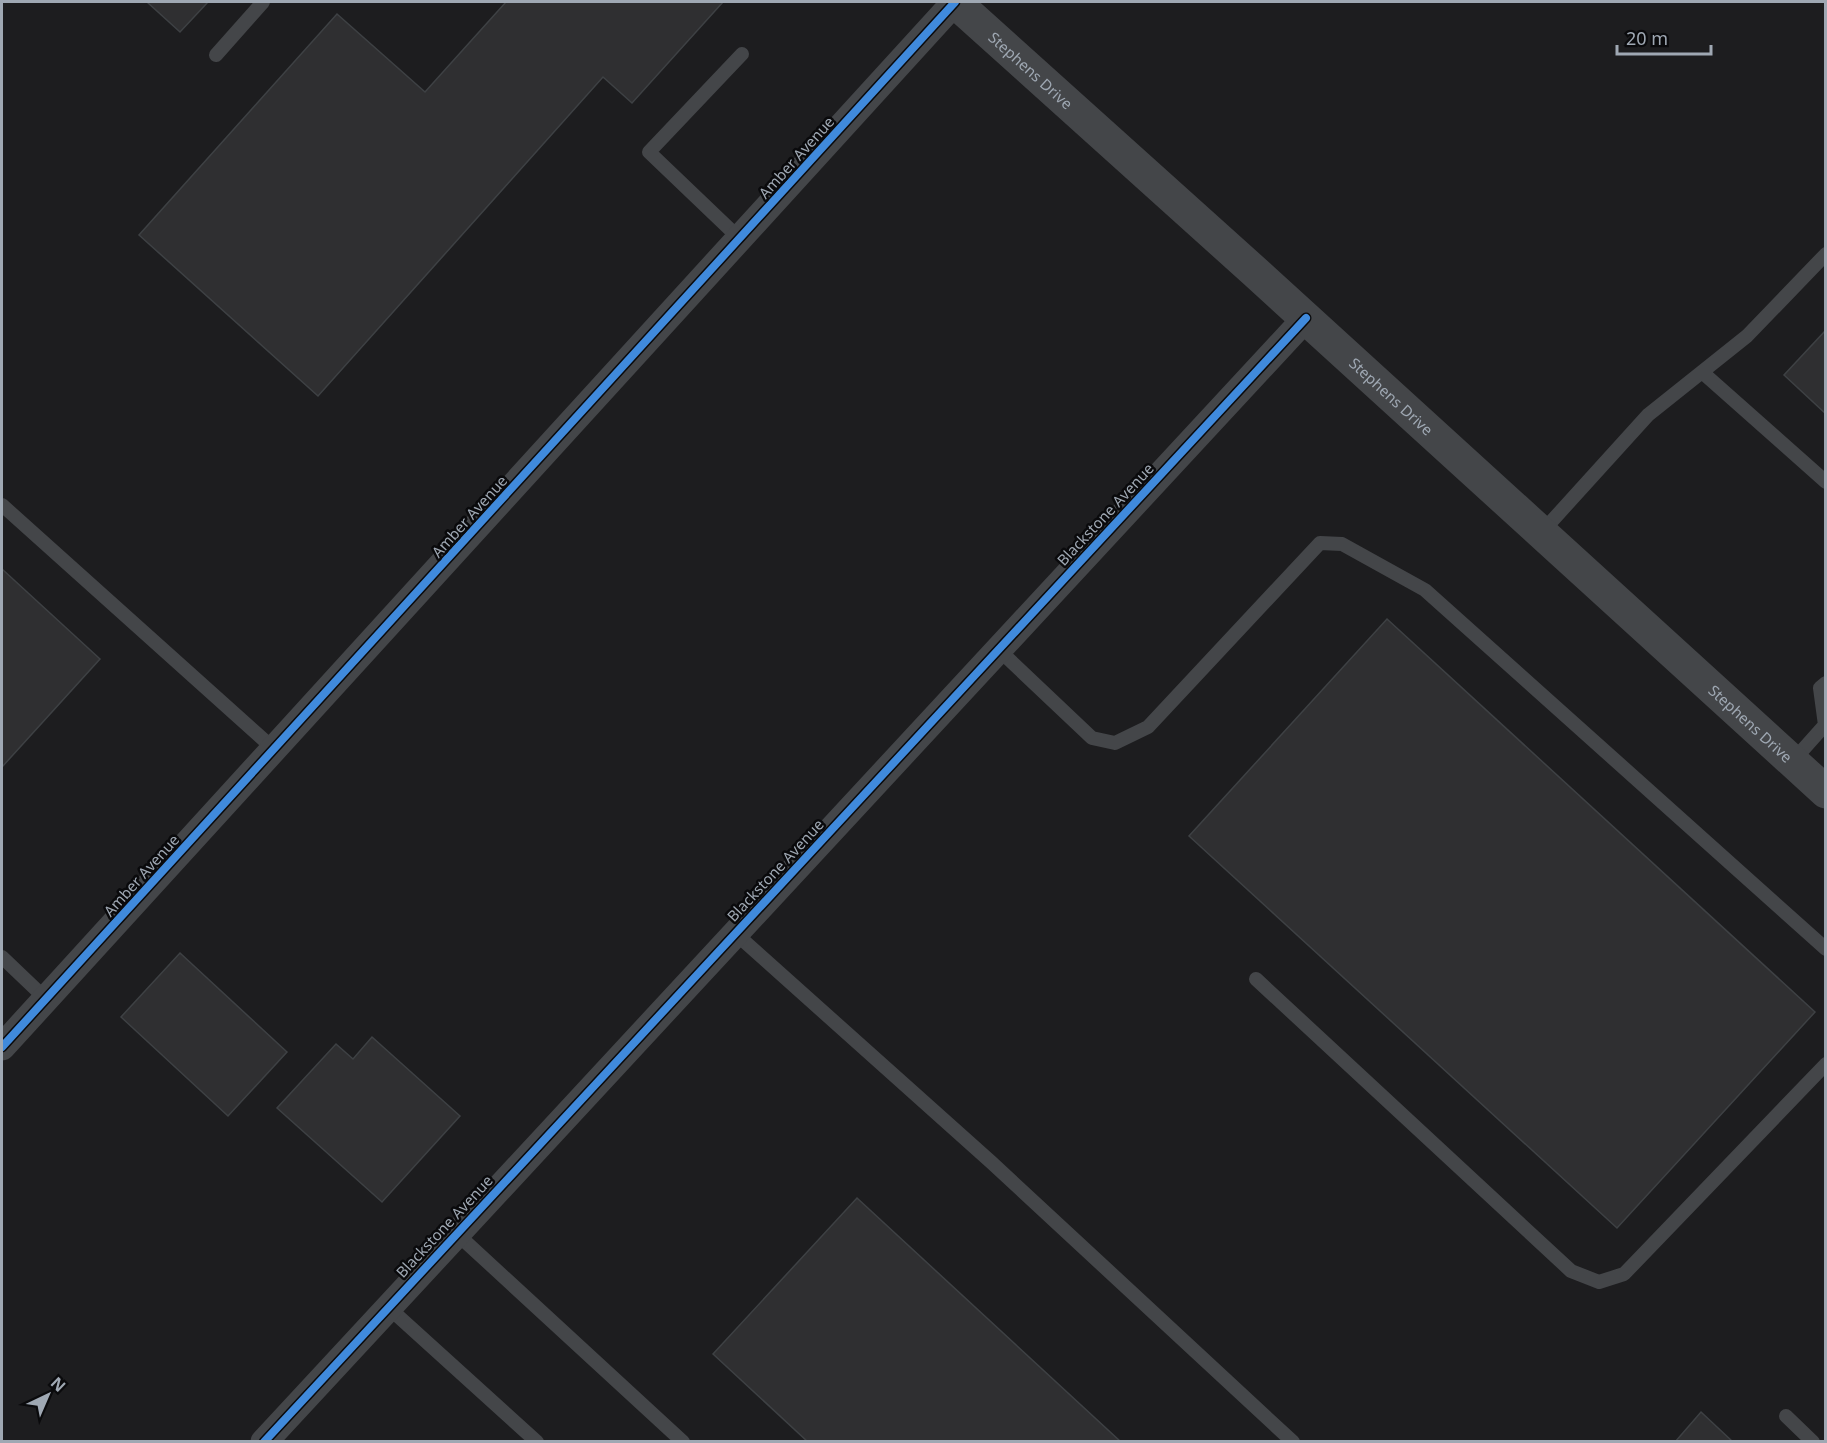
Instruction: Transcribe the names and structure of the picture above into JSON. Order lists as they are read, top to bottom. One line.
{"streets":{"street":["Stephens Drive","Amber Avenue","Blackstone Avenue"]},"crossings":[["Stephens Drive","Amber Avenue"],["Stephens Drive","Blackstone Avenue"]],"scale_bar":"20 m","north":"top right"}
